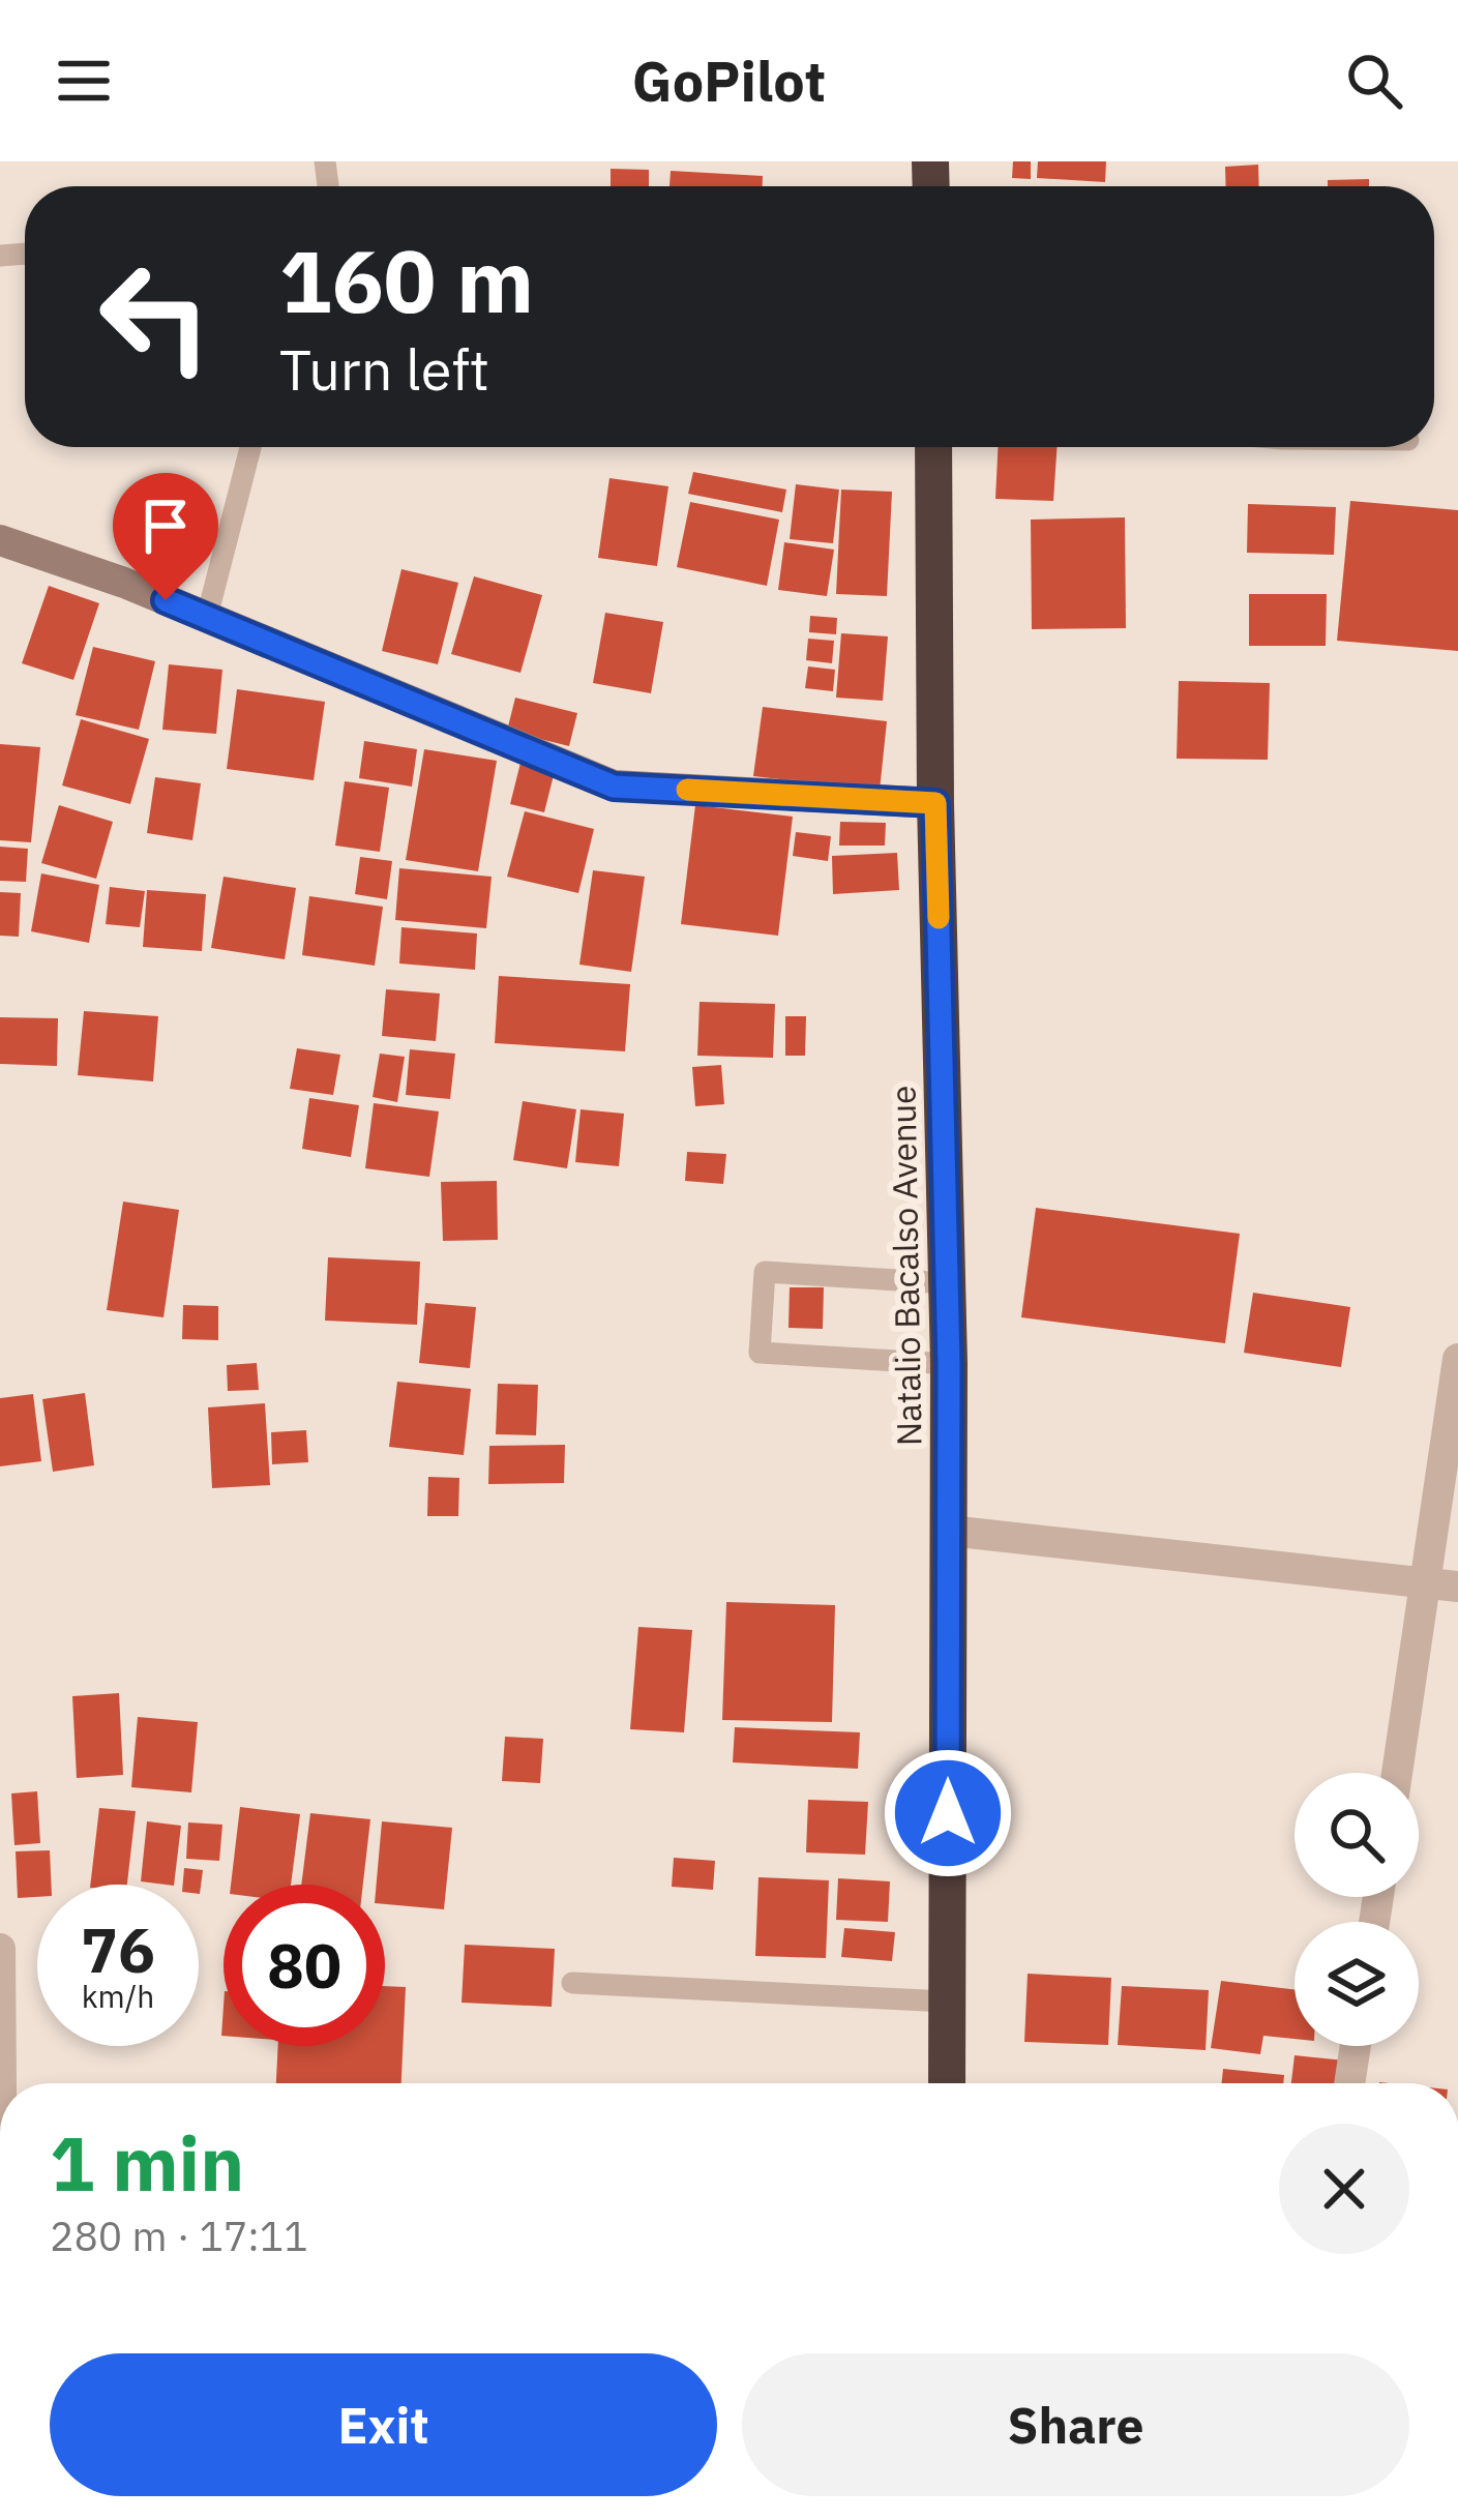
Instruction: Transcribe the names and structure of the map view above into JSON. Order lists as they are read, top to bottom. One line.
{"streets":{"highway":["Natalio Bacalso Avenue"]},"page":{"header":"GoPilot","turn":["160 m","Turn left"],"speed":"76 km/h","limit":"80","heading":["1 min","280 m · 17:11"],"buttons":["Exit","Share"]}}
